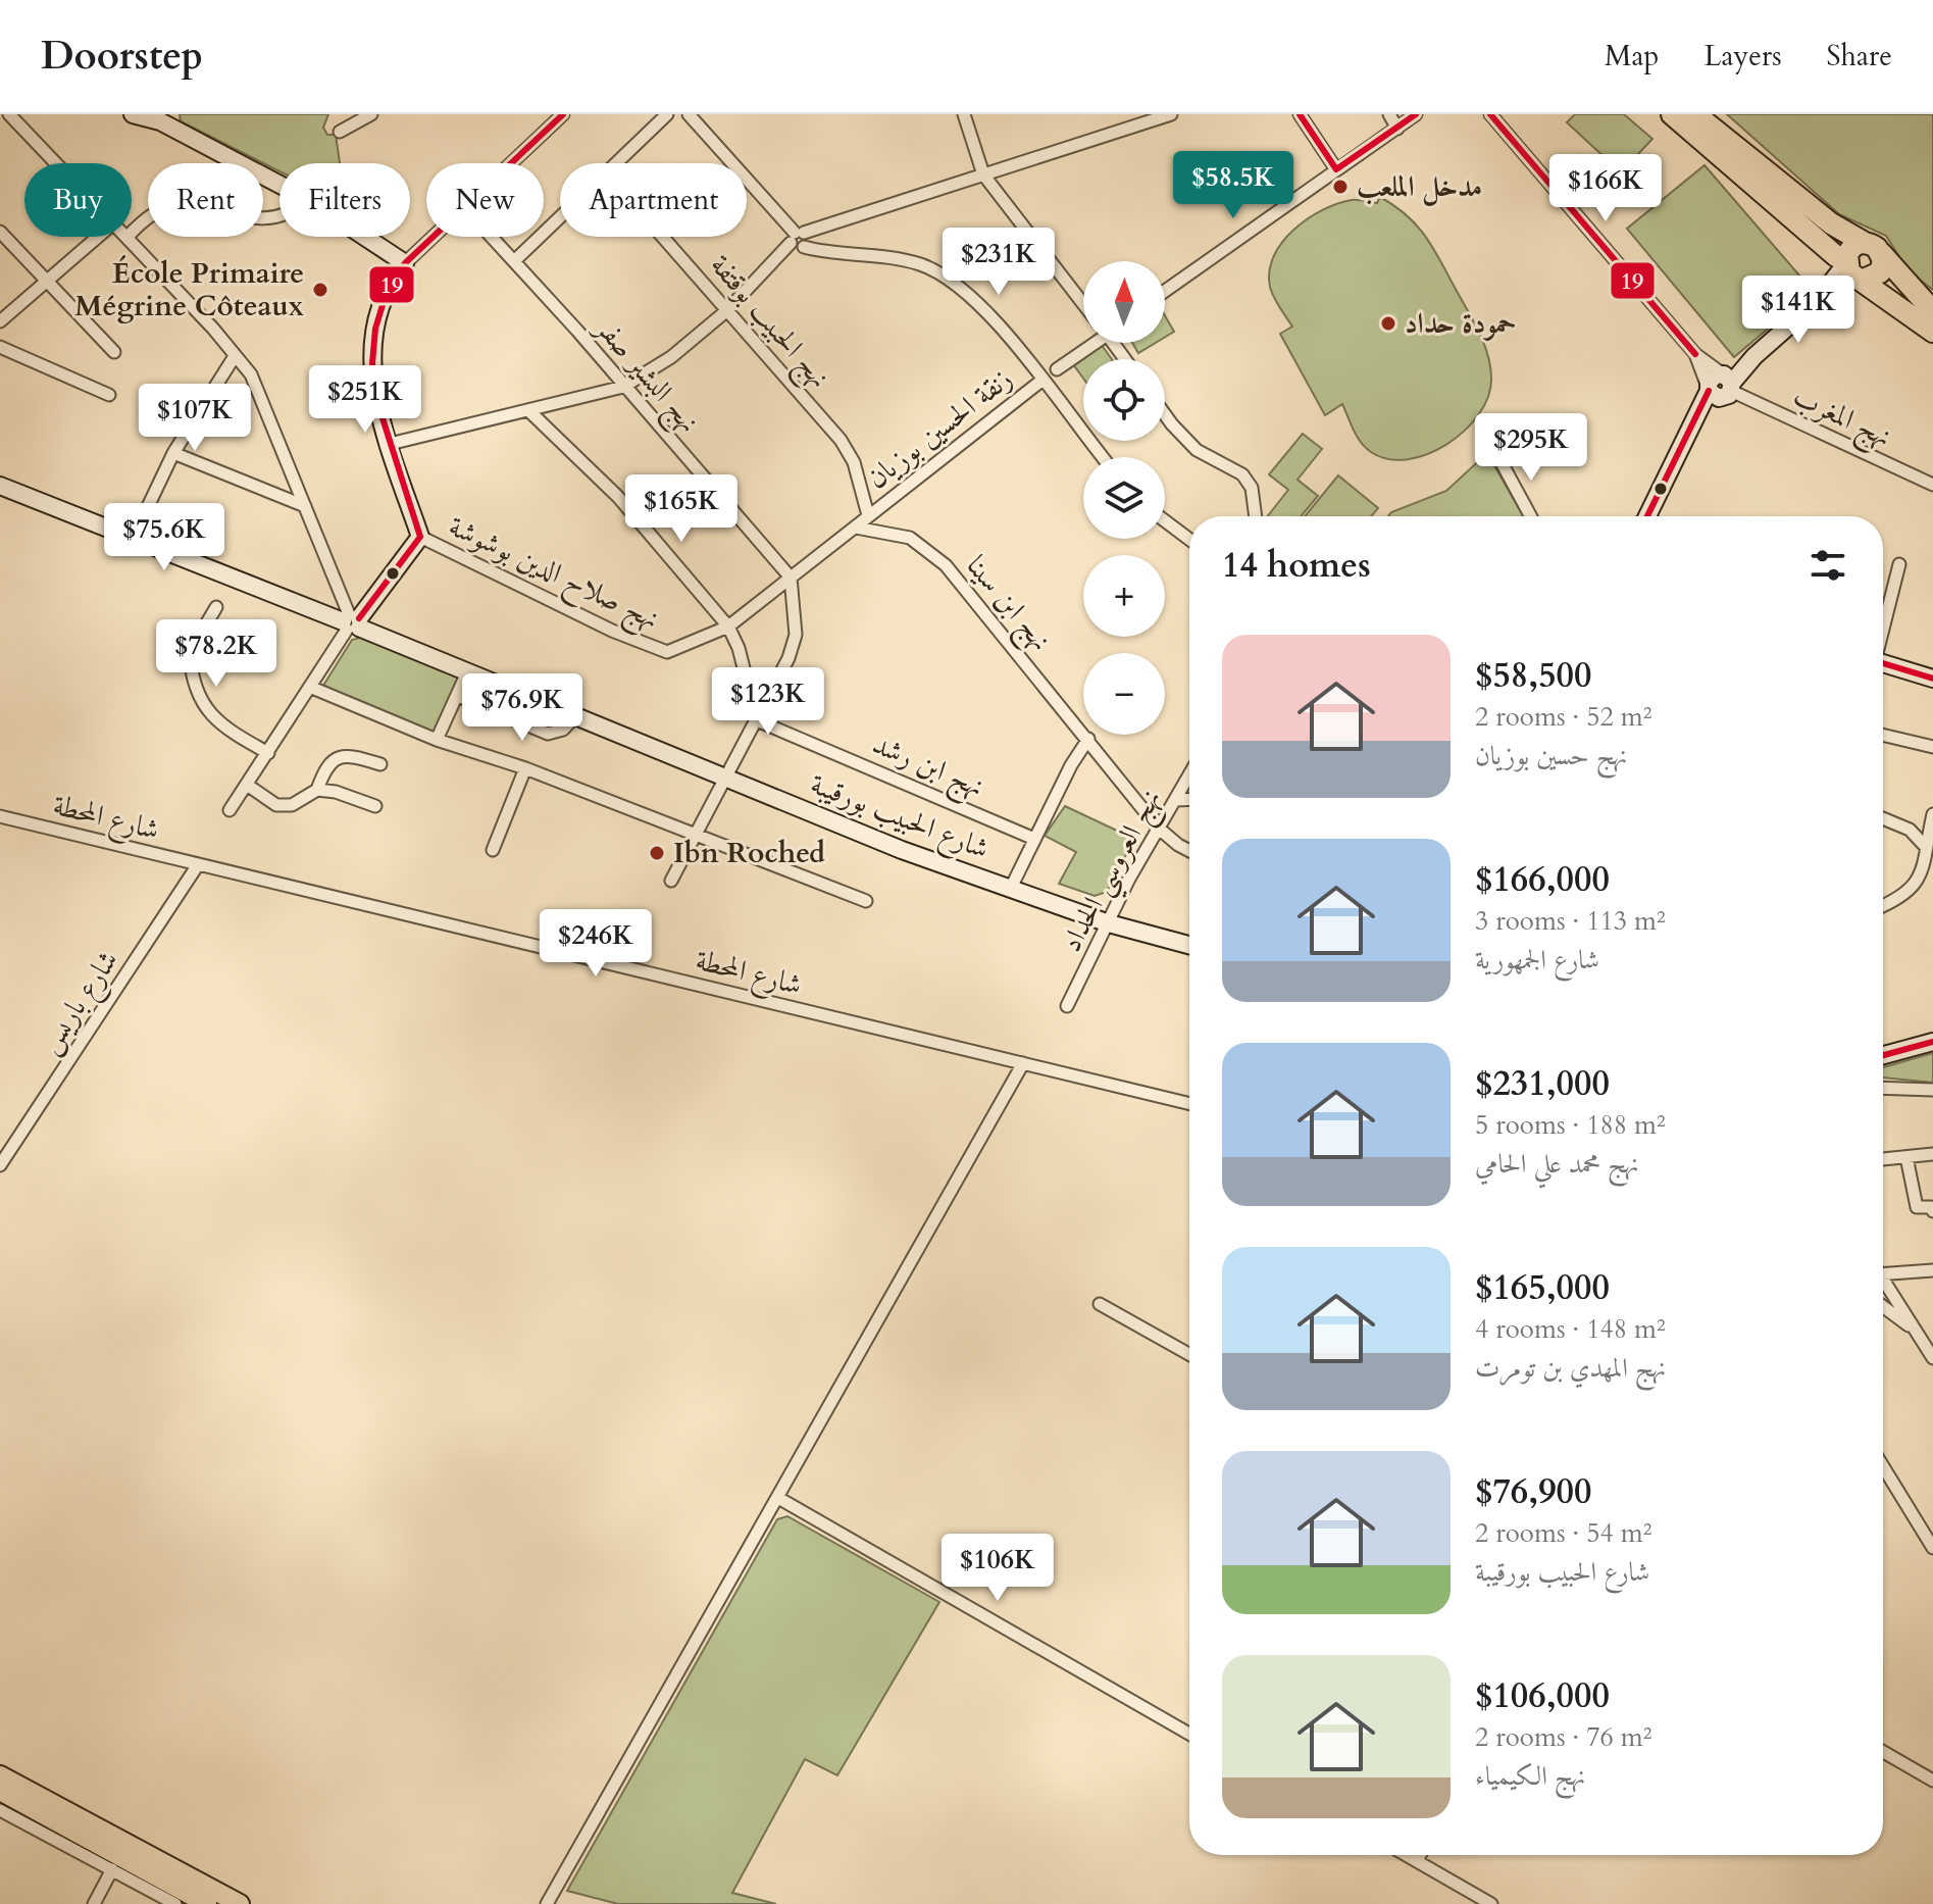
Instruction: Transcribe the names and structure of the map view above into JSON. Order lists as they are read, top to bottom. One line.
{"streets":{"street":["نهج الحبيب بوقتفة","نهج البشير صفر","نهج المغرب","زنقة الحسين بوزيان","نهج صلاح الدين بوشوشة","نهج ابن سينا","نهج ابن رشد","شارع الحبيب بورقيبة","شارع المحطة","نهج العروسي الحداد","شارع باريس"]},"crossings":[["نهج الحبيب بوقتفة","زنقة الحسين بوزيان"],["نهج الحبيب بوقتفة","نهج صلاح الدين بوشوشة"],["نهج البشير صفر","نهج صلاح الدين بوشوشة"],["زنقة الحسين بوزيان","نهج صلاح الدين بوشوشة"],["نهج صلاح الدين بوشوشة","نهج ابن سينا"],["نهج ابن سينا","نهج العروسي الحداد"],["شارع الحبيب بورقيبة","نهج العروسي الحداد"],["شارع المحطة","شارع باريس"]],"places":["مدخل الملعب","École Primaire Mégrine Côteaux","حمودة حداد","Ibn Roched"],"lines":["transit line 19"],"north":"top","page":{"header":"Doorstep","nav":["Map","Layers","Share"],"price":["$58.5K","$166K","$231K","$141K","$251K","$107K","$295K","$165K","$75.6K","$78.2K","$123K","$76.9K","$246K","$106K"],"chip":["Buy","Rent","Filters","New","Apartment"],"map_buttons":["+","−"],"heading":"14 homes","list":[{"name":"$58,500","note":"2 rooms · 52 m² · نهج حسين بوزيان"},{"name":"$166,000","note":"3 rooms · 113 m² · شارع الجمهورية"},{"name":"$231,000","note":"5 rooms · 188 m² · نهج محمد علي الحامي"},{"name":"$165,000","note":"4 rooms · 148 m² · نهج المهدي بن تومرت"},{"name":"$76,900","note":"2 rooms · 54 m² · شارع الحبيب بورقيبة"},{"name":"$106,000","note":"2 rooms · 76 m² · نهج الكيمياء"}]}}
